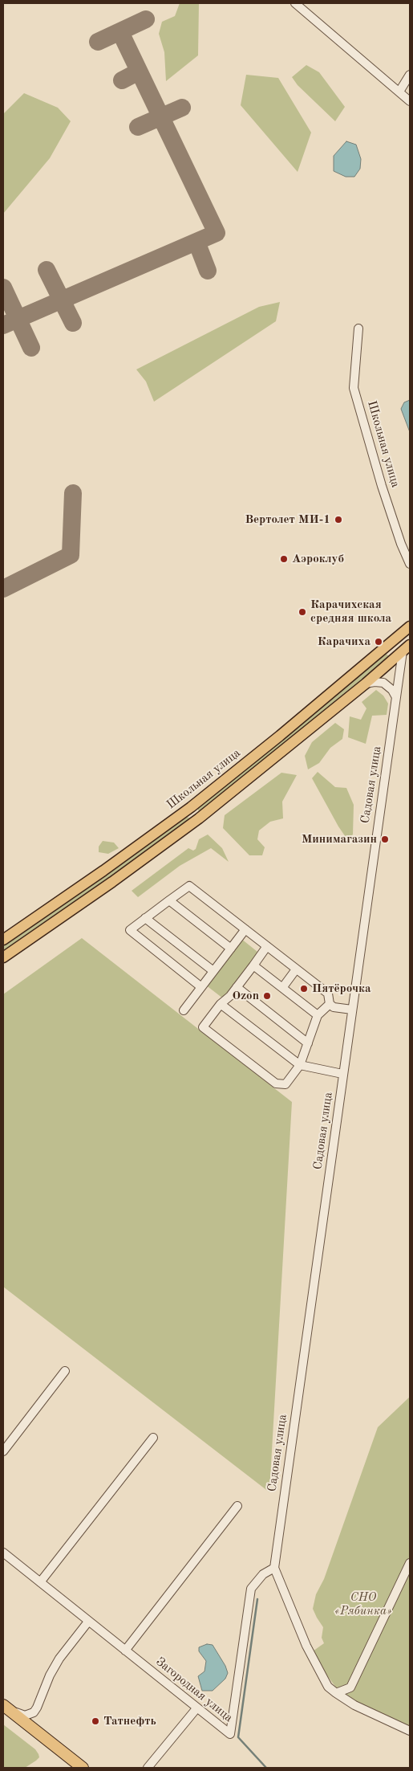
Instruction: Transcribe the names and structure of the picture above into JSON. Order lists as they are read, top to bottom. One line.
{"streets":{"main road":["Школьная улица"],"street":["Садовая улица","Загородная улица"]},"crossings":[["Садовая улица","Загородная улица"]],"parks":["СНО «Рябинка»"],"places":["Вертолет МИ-1","Аэроклуб","Карачихская средняя школа","Карачиха","Минимагазин","Пятёрочка","Ozon","Татнефть"]}
